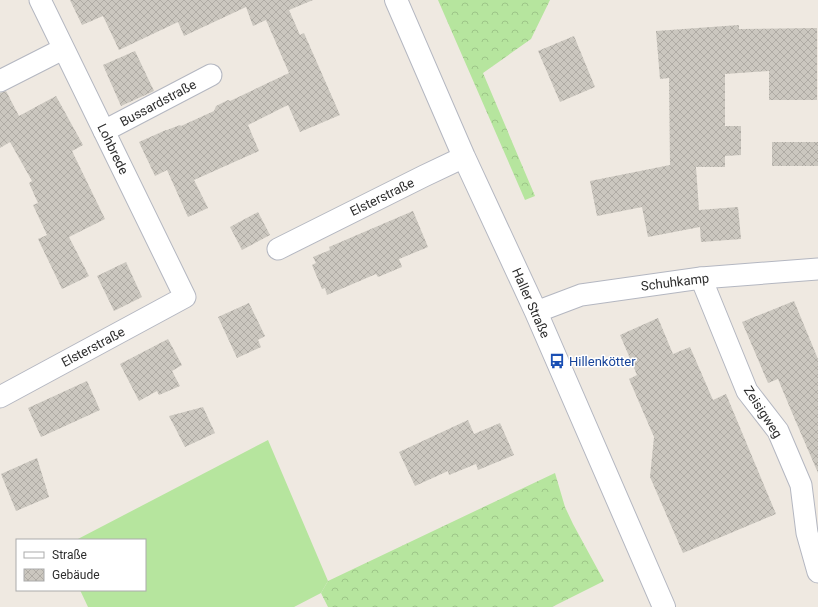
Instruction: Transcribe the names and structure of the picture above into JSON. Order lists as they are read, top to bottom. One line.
{"streets":{"main road":["Haller Straße"],"street":["Bussardstraße","Lohbrede","Elsterstraße","Schuhkamp","Zeisigweg"]},"crossings":[["Bussardstraße","Lohbrede"],["Lohbrede","Elsterstraße"],["Elsterstraße","Haller Straße"],["Schuhkamp","Haller Straße"],["Schuhkamp","Zeisigweg"]],"places":{"bus stop":["Hillenkötter"]},"legend":["Straße","Gebäude"]}
